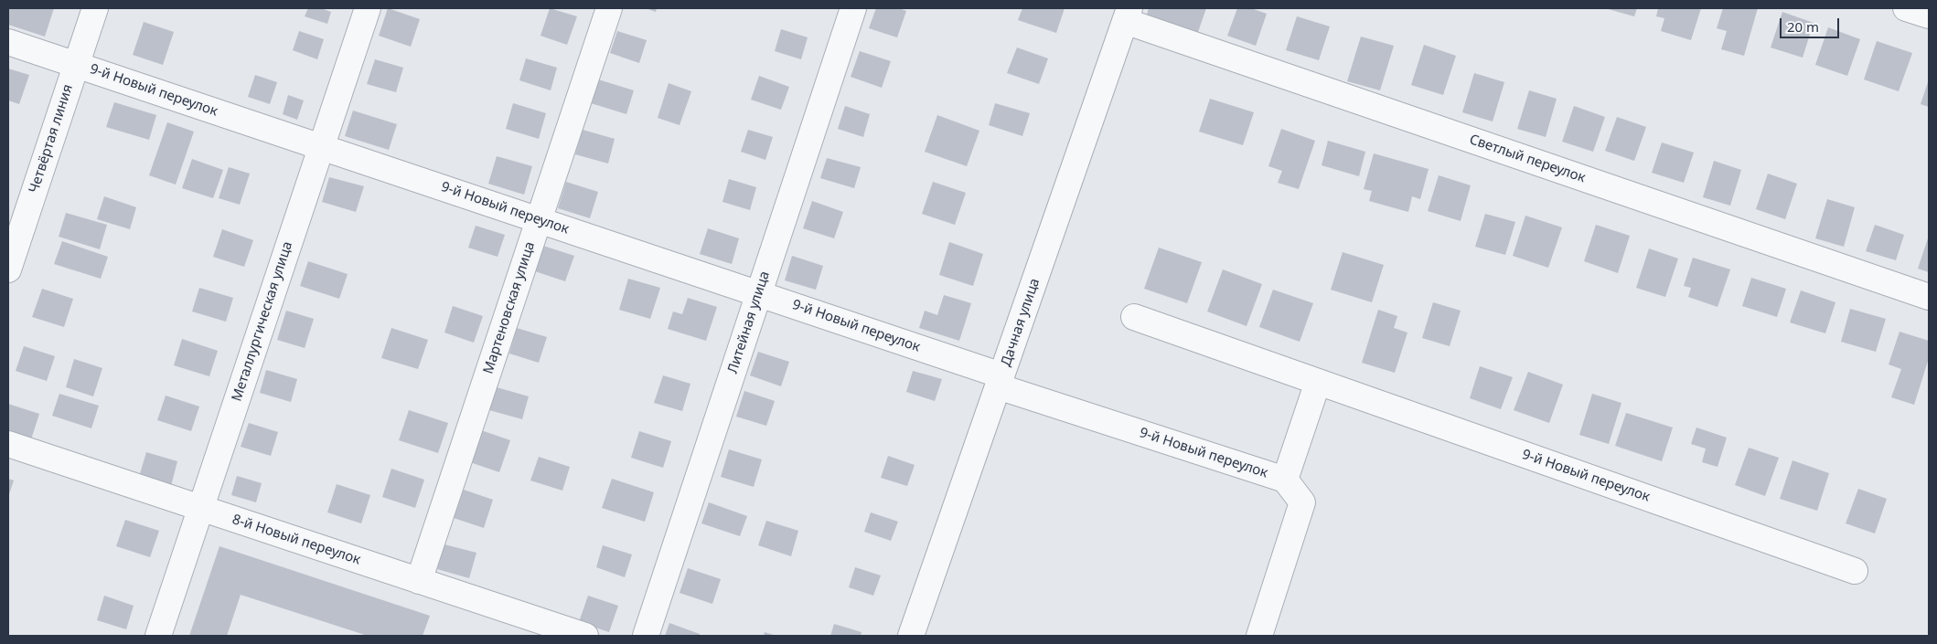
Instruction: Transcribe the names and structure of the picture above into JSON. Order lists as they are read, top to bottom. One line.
{"streets":{"street":["9-й Новый переулок","Четвёртая линия","Светлый переулок","Мартеновская улица","Металлургическая улица","Литейная улица","Дачная улица","8-й Новый переулок"]},"crossings":[["9-й Новый переулок","Четвёртая линия"],["9-й Новый переулок","Мартеновская улица"],["9-й Новый переулок","Металлургическая улица"],["9-й Новый переулок","Литейная улица"],["9-й Новый переулок","Дачная улица"],["Светлый переулок","Дачная улица"],["Мартеновская улица","8-й Новый переулок"],["Металлургическая улица","8-й Новый переулок"]],"scale_bar":"20 m"}
